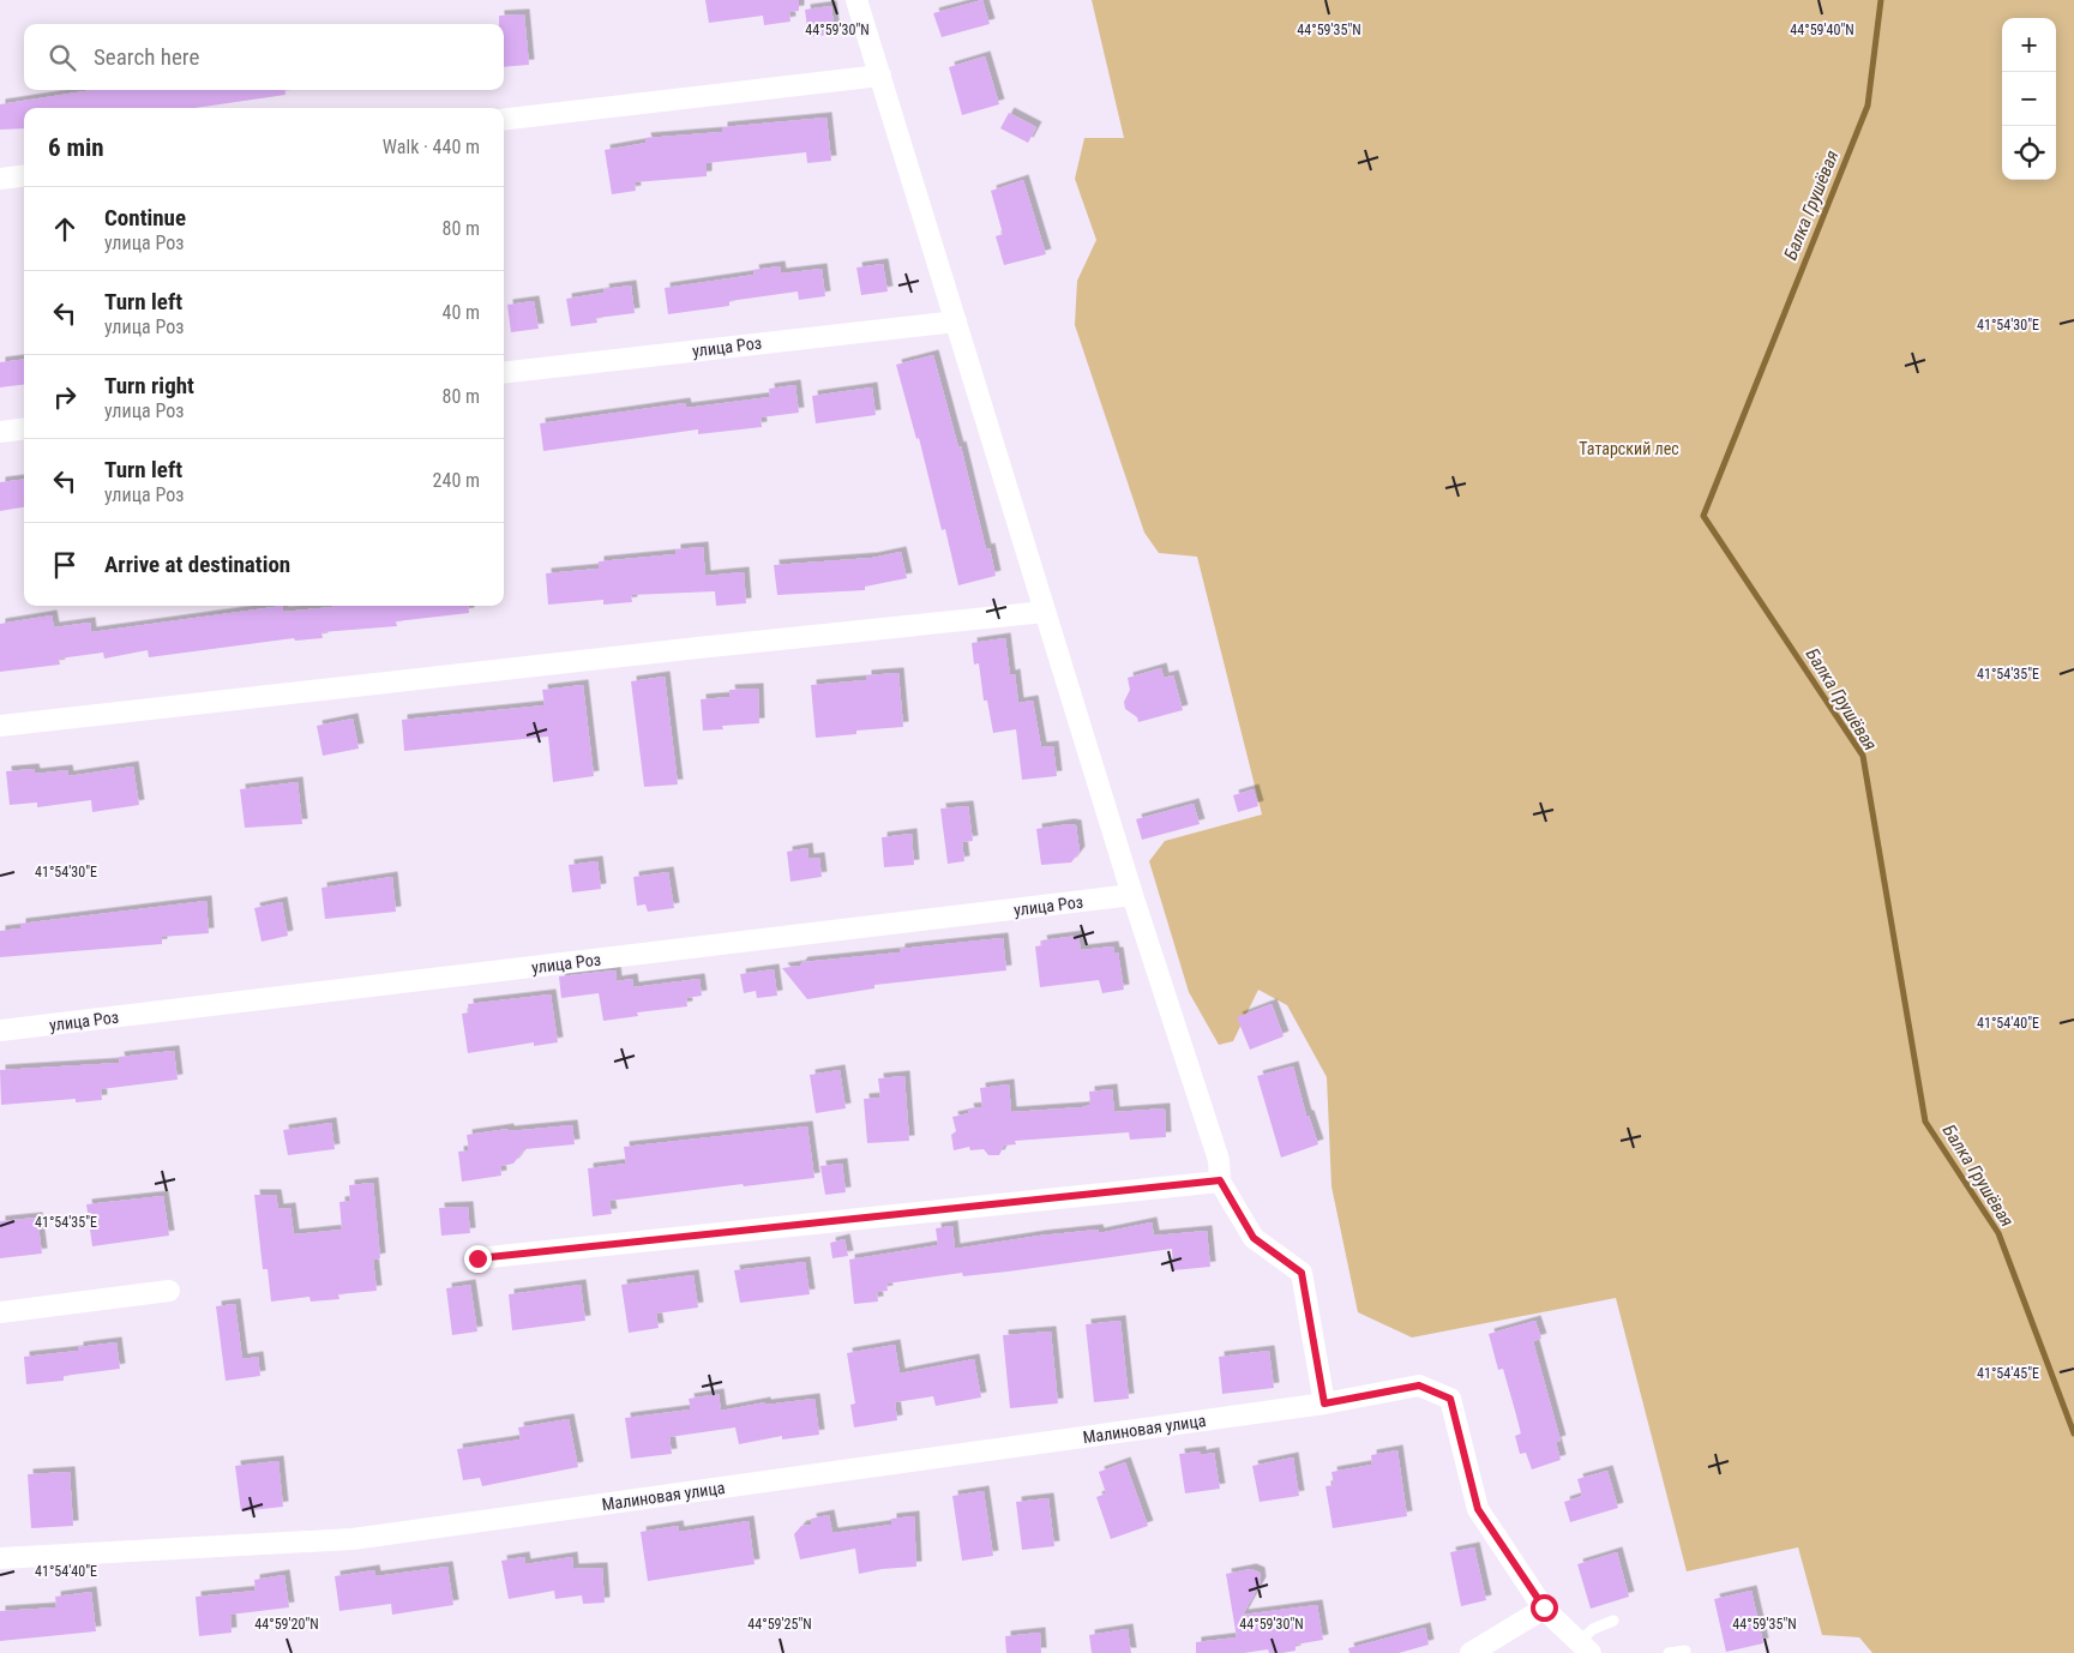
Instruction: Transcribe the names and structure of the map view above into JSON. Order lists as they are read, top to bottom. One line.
{"streets":{"street":["улица Роз","Малиновая улица"]},"water":["Балка Грушёвая"],"parks":["Татарский лес"],"page":{"map_buttons":["+","−"],"search":"Search here","heading":["6 min","Walk · 440 m"],"list":[["Continue","улица Роз","80 m"],["Turn left","улица Роз","40 m"],["Turn right","улица Роз","80 m"],["Turn left","улица Роз","240 m"],"Arrive at destination"]},"coordinates":["44°59'40\"N","44°59'30\"N","44°59'35\"N","41°54'30\"E","41°54'35\"E","41°54'40\"E","41°54'45\"E","44°59'20\"N","44°59'25\"N"]}
